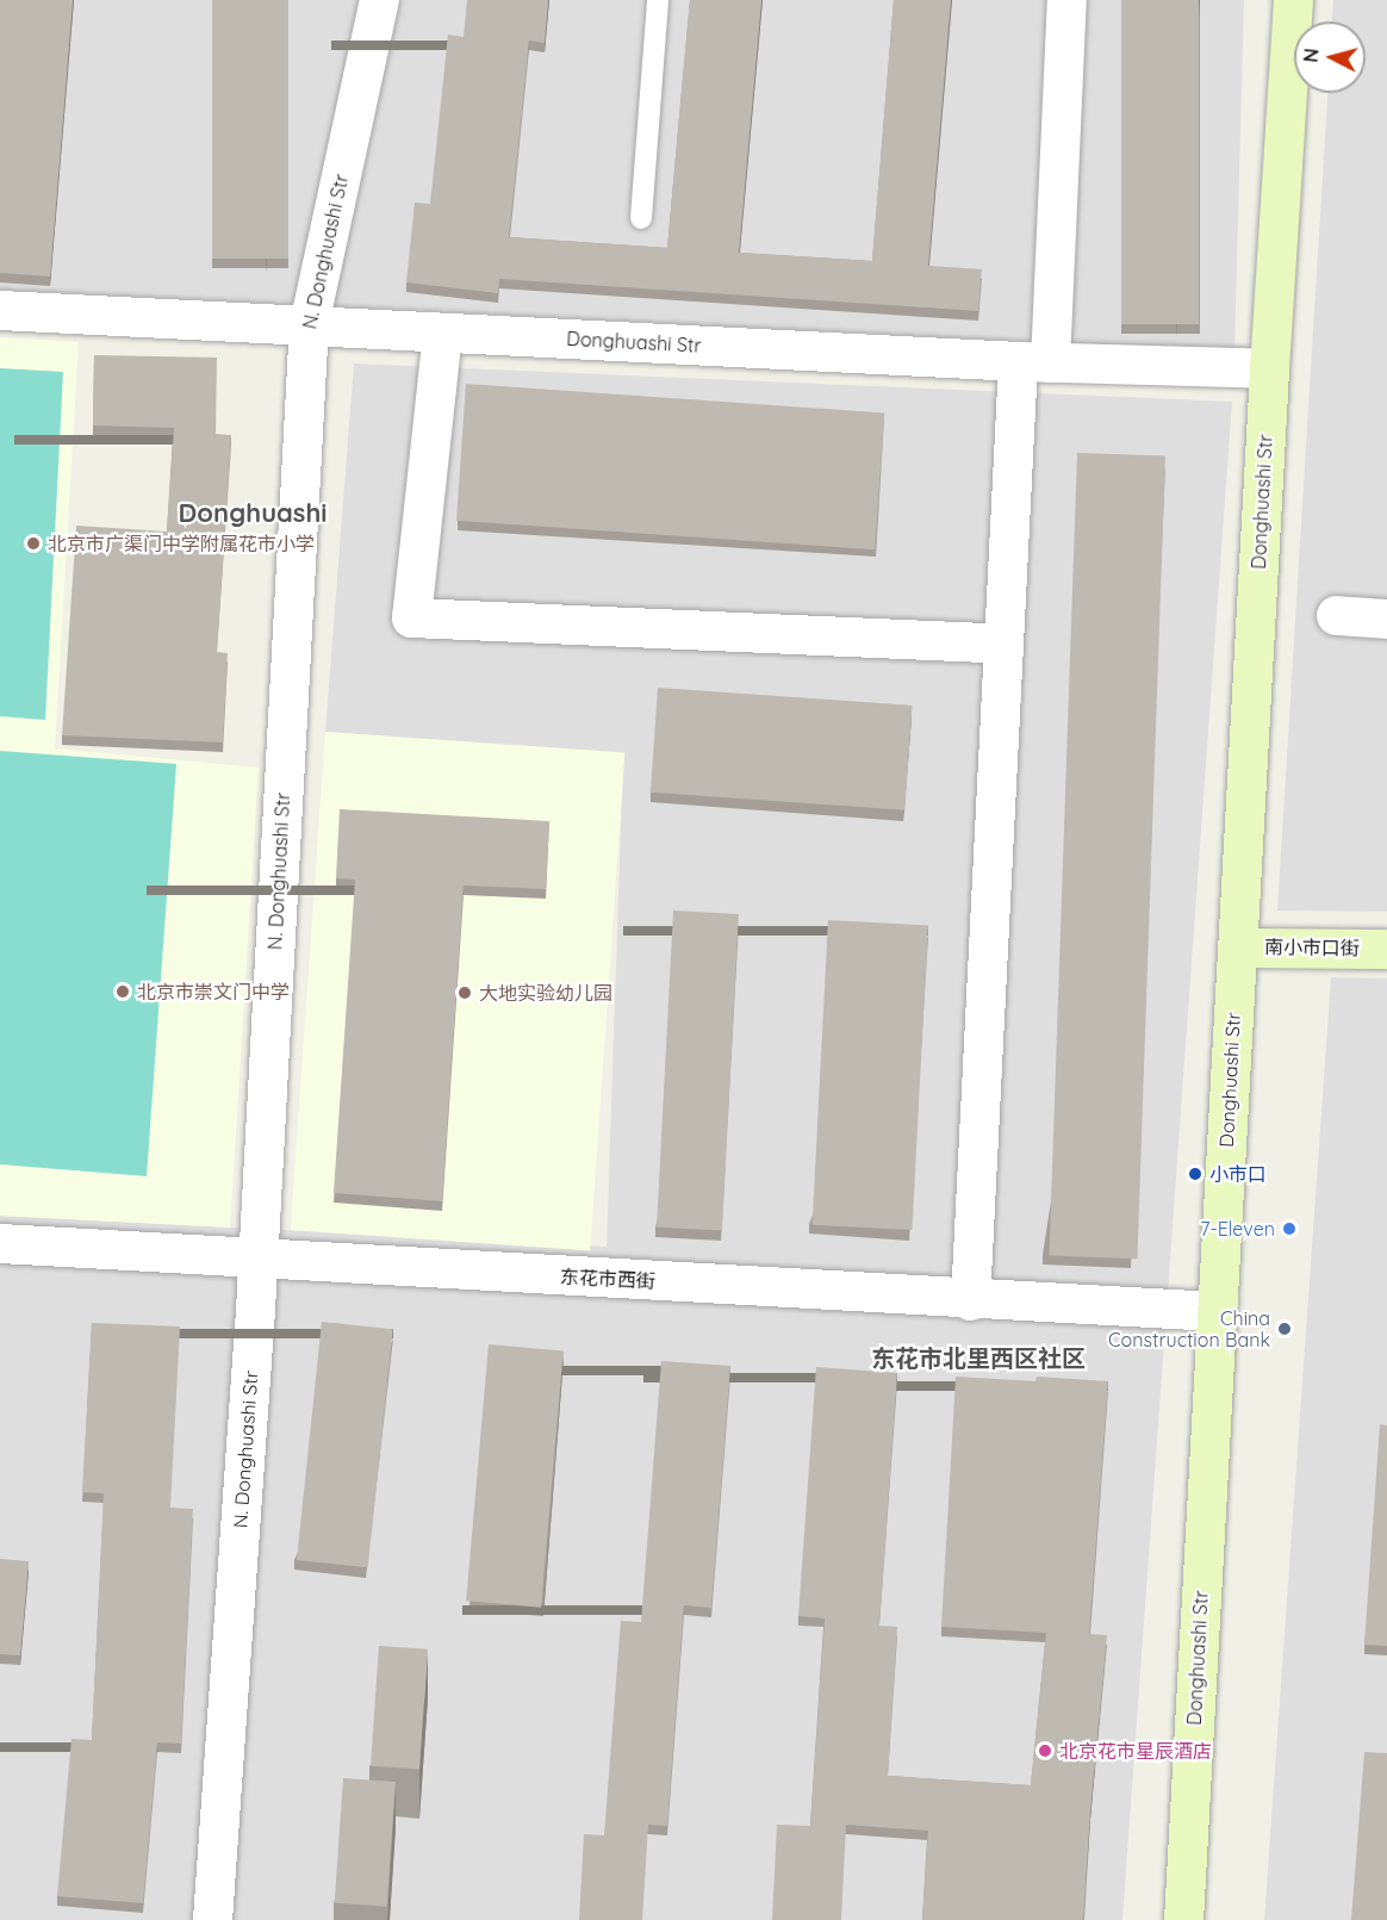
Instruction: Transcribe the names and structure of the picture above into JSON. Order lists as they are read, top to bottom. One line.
{"streets":{"street":["N. Donghuashi Str","Donghuashi Str","南小市口街","东花市西街"]},"crossings":[["N. Donghuashi Str","Donghuashi Str"],["N. Donghuashi Str","东花市西街"],["Donghuashi Str","南小市口街"],["Donghuashi Str","东花市西街"]],"districts":["Donghuashi","东花市北里西区社区"],"places":["北京市广渠门中学附属花市小学","北京市崇文门中学","大地实验幼儿园","小市口","7-Eleven","China Construction Bank","北京花市星辰酒店"],"north":"left"}
